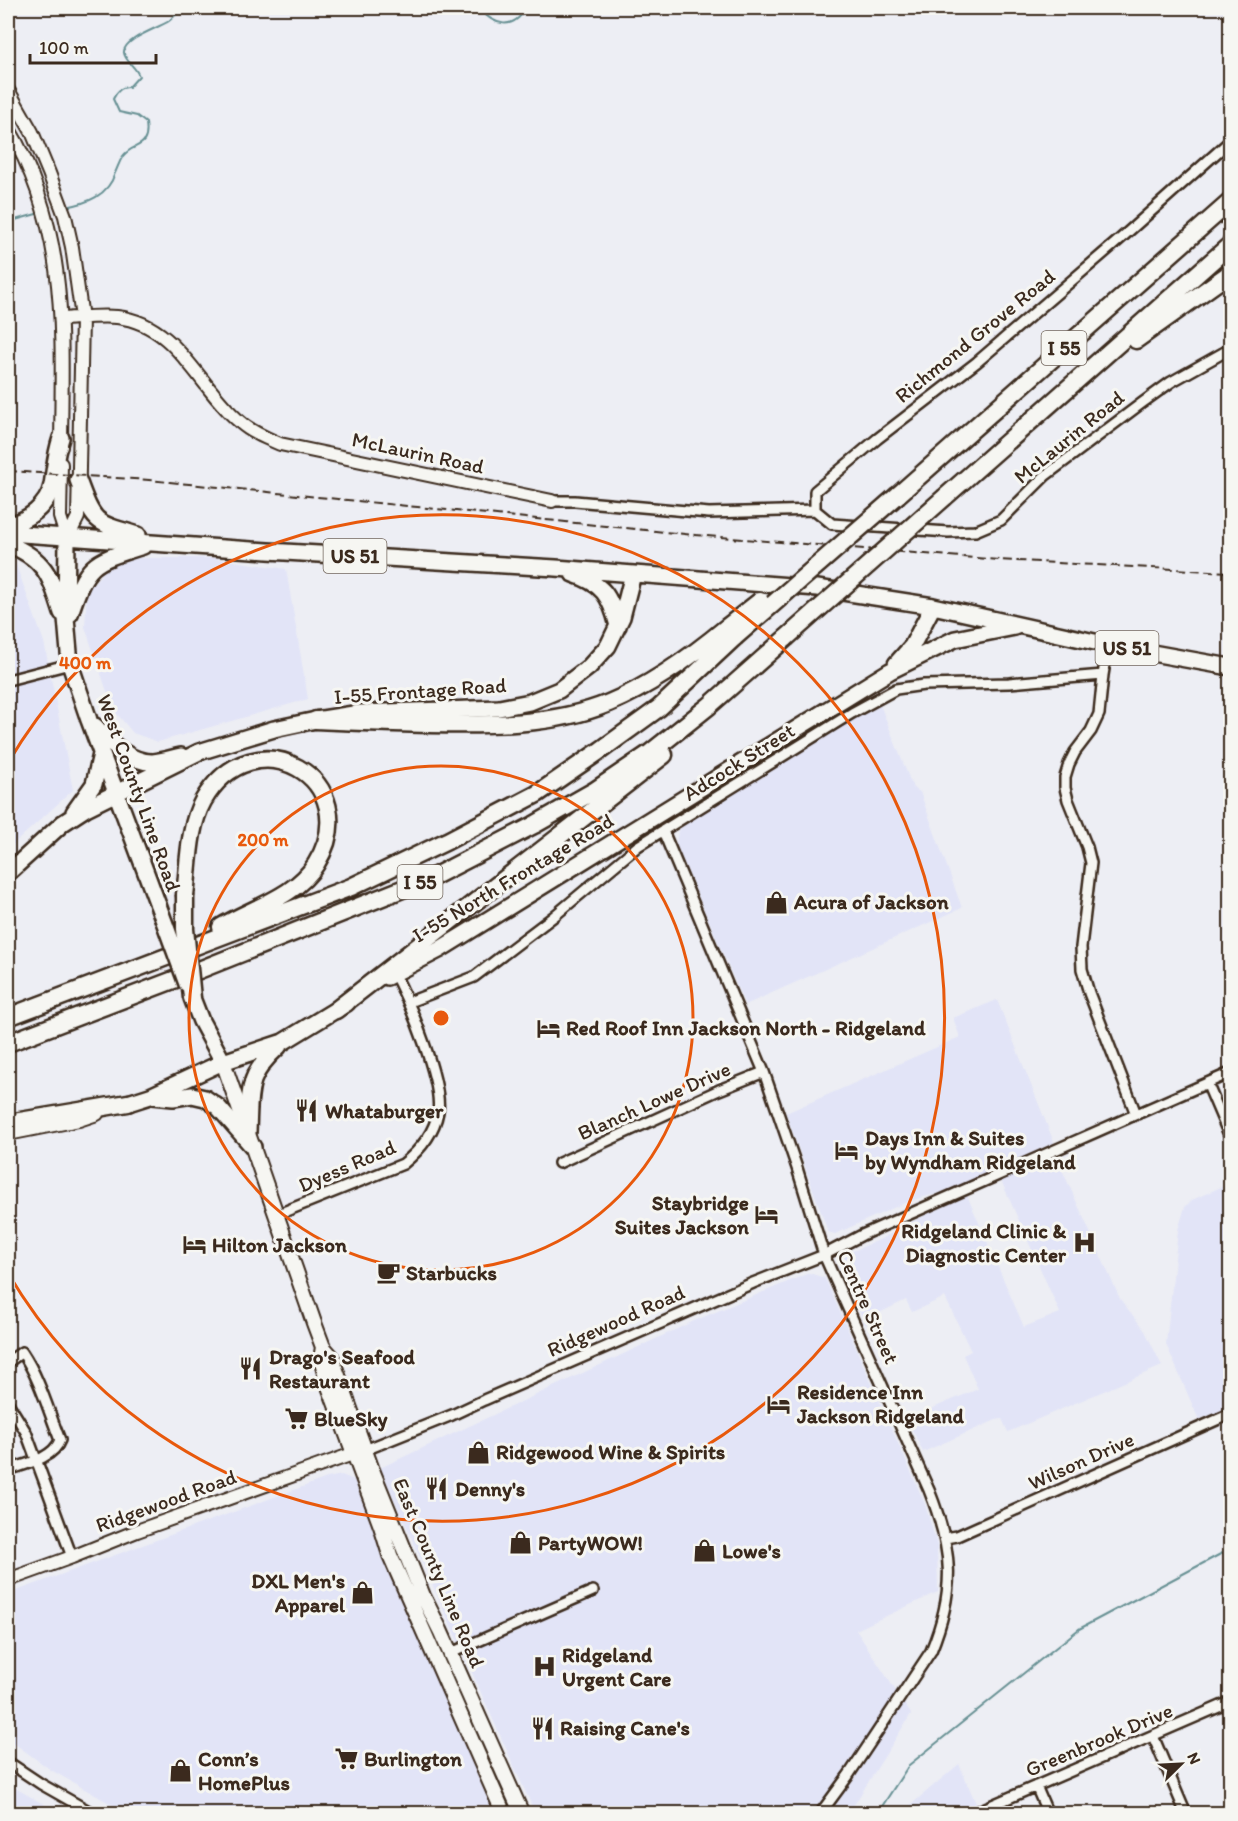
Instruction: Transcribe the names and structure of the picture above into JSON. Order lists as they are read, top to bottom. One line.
{"streets":{"highway":["I 55"],"main road":["US 51","I-55 Frontage Road","West County Line Road","I-55 North Frontage Road","East County Line Road"],"street":["Richmond Grove Road","McLaurin Road","Adcock Street","Blanch Lowe Drive","Dyess Road","Centre Street","Ridgewood Road","Wilson Drive","Greenbrook Drive"]},"crossings":[["Richmond Grove Road","McLaurin Road"],["McLaurin Road","West County Line Road"],["US 51","I-55 Frontage Road"],["US 51","West County Line Road"],["US 51","I-55 North Frontage Road"],["I-55 Frontage Road","West County Line Road"],["Adcock Street","Dyess Road"],["Adcock Street","Centre Street"],["West County Line Road","East County Line Road"],["I-55 North Frontage Road","Dyess Road"],["I-55 North Frontage Road","East County Line Road"],["Blanch Lowe Drive","Centre Street"],["Dyess Road","East County Line Road"],["Centre Street","Ridgewood Road"],["Centre Street","Wilson Drive"],["Ridgewood Road","East County Line Road"]],"places":{"shop":["Acura of Jackson","Ridgewood Wine & Spirits","PartyWOW!","Lowe's","DXL Men's Apparel","Conn’s HomePlus"],"hotel":["Red Roof Inn Jackson North - Ridgeland","Days Inn & Suites by Wyndham Ridgeland","Staybridge Suites Jackson","Hilton Jackson","Residence Inn Jackson Ridgeland"],"restaurant":["Whataburger","Drago's Seafood Restaurant","Denny's","Raising Cane's"],"hospital":["Ridgeland Clinic & Diagnostic Center","Ridgeland Urgent Care"],"cafe":["Starbucks"],"supermarket":["BlueSky","Burlington"]},"scale_bar":"100 m","north":"top right","rings":["400 m","200 m"]}
